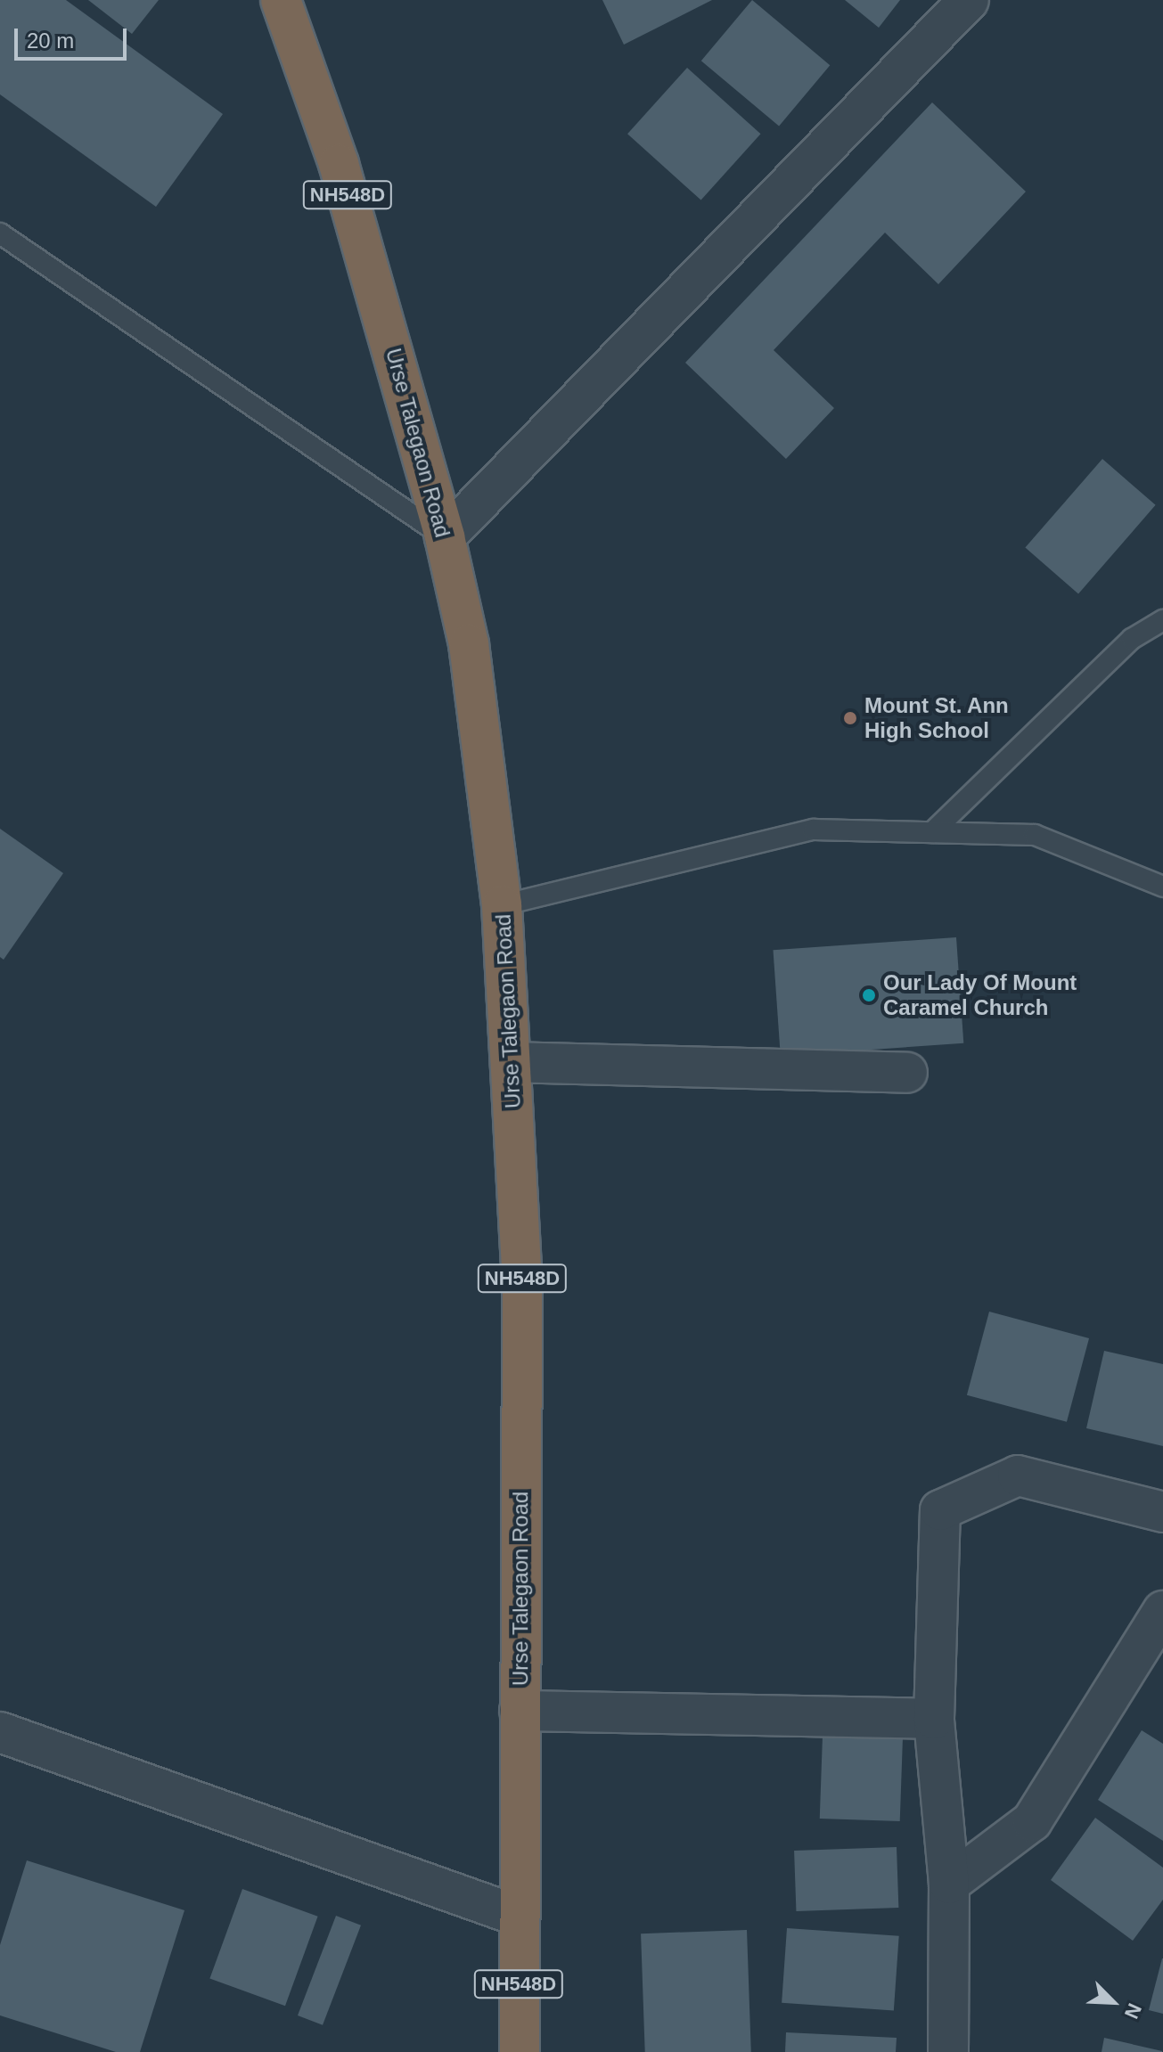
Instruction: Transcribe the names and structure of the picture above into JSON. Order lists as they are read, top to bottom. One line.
{"streets":{"highway":["NH548D","Urse Talegaon Road"]},"places":["Mount St. Ann High School","Our Lady Of Mount Caramel Church"],"scale_bar":"20 m","north":"bottom right"}
